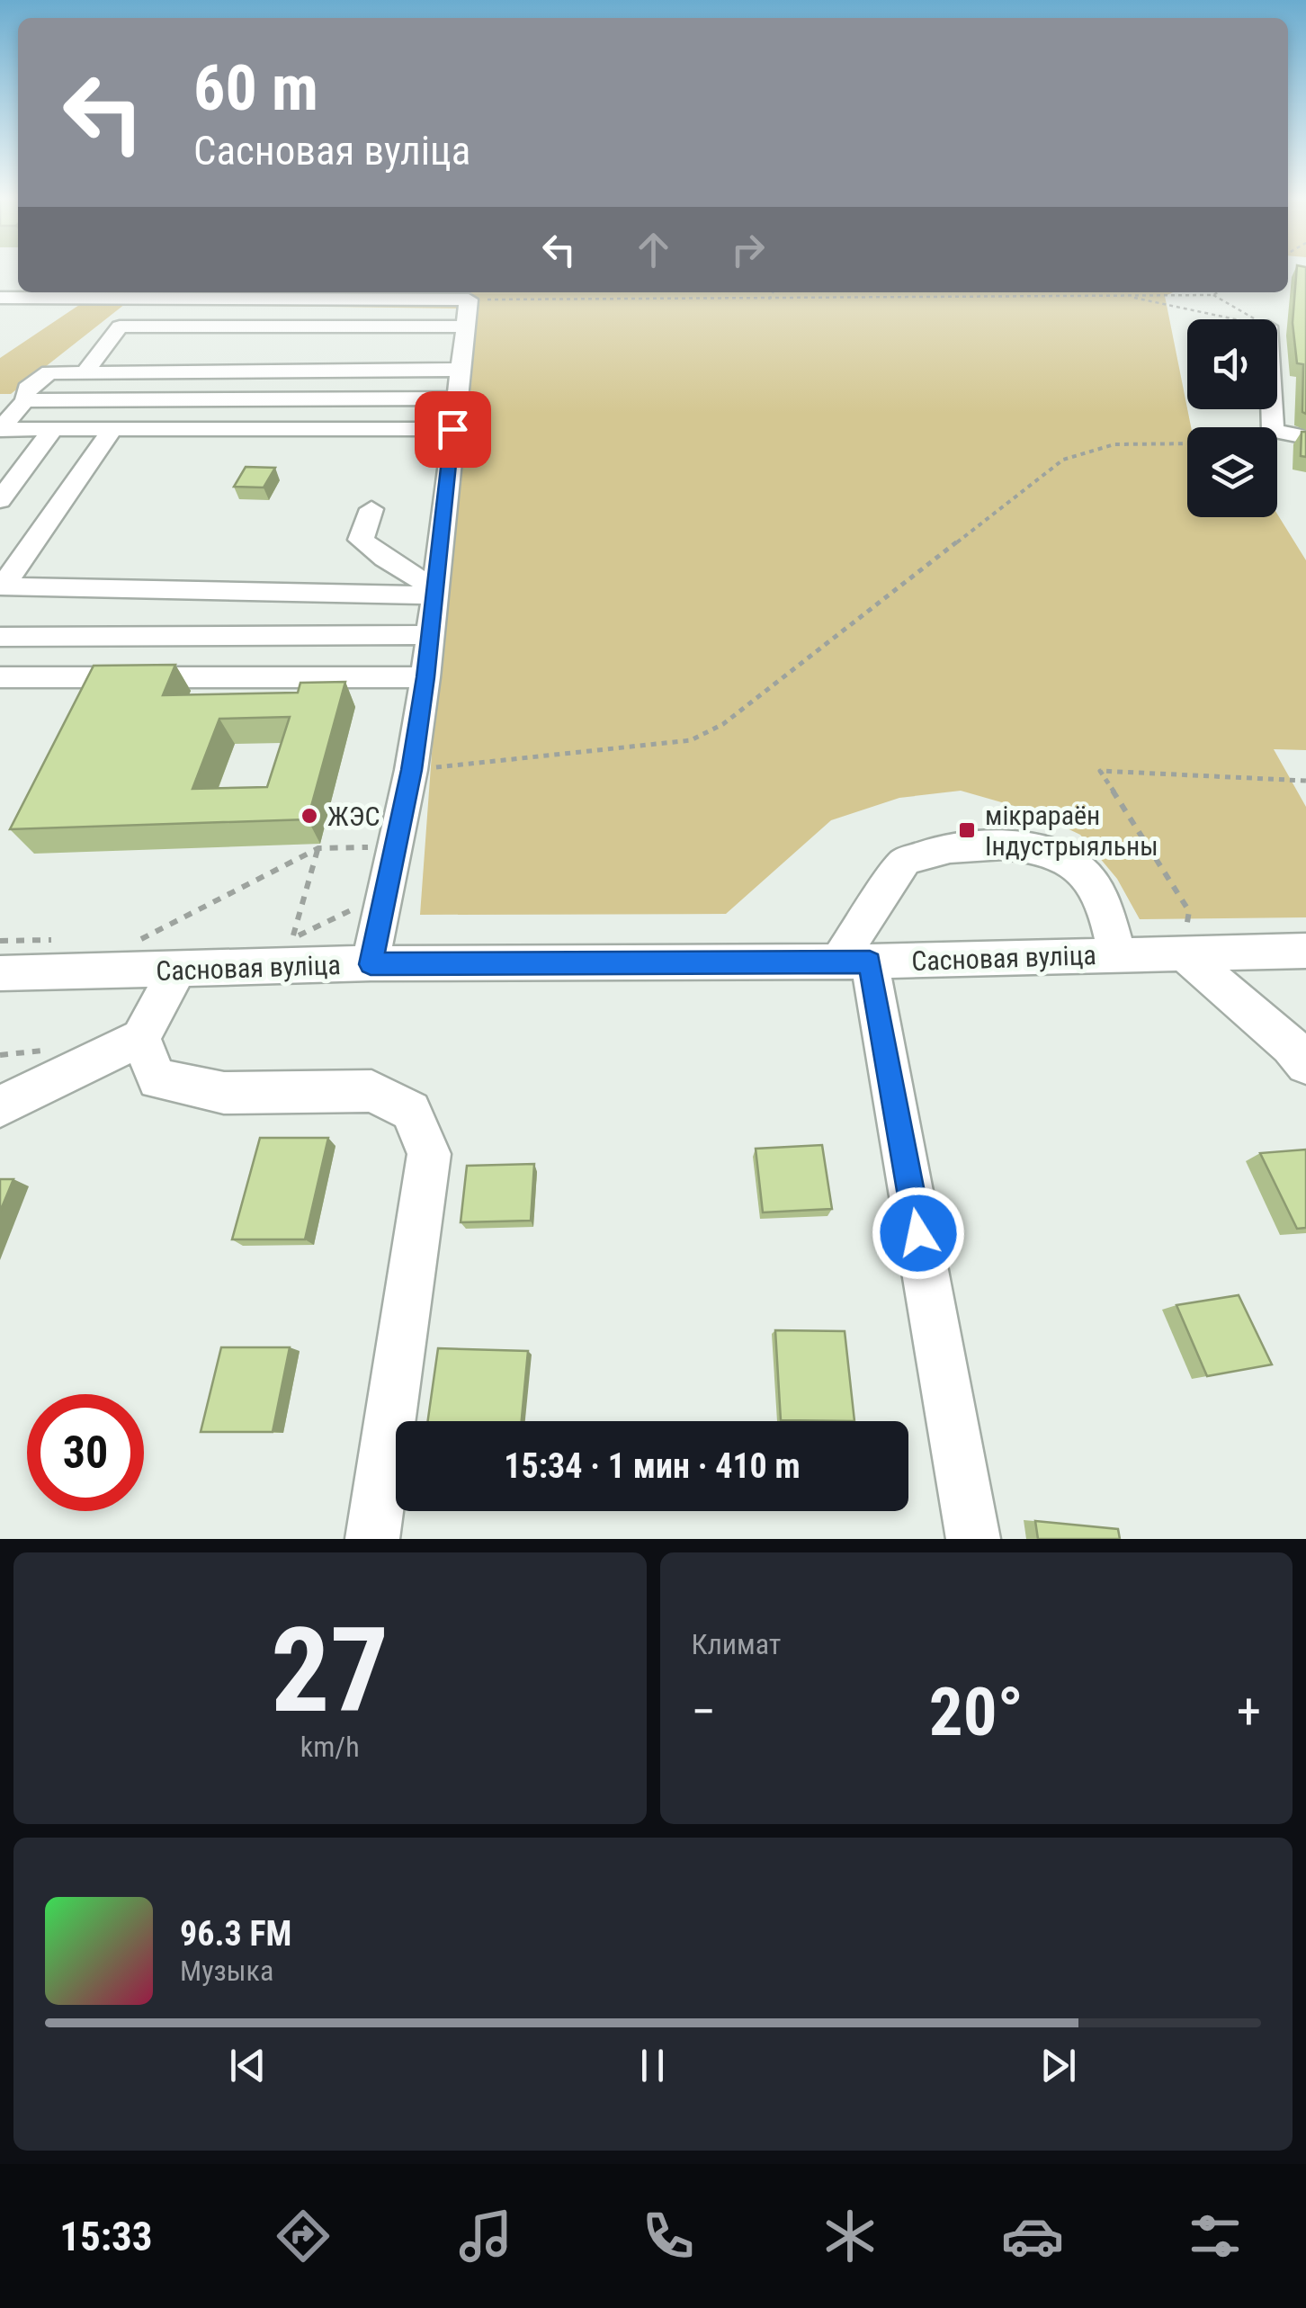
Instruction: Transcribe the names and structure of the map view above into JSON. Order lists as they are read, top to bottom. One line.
{"streets":{"street":["Сасновая вуліца"]},"places":{"other":["ЖЭС"],"transit":["мікрараён Індустрыяльны"]},"page":{"turn":["60 m","Сасновая вуліца"],"limit":"30","trip":"15:34 · 1 мин · 410 m","tile":[["27","km/h"],"Климат"],"heat":["−","20°","+"],"song":["96.3 FM","Музыка"],"tabs":"15:33"}}
